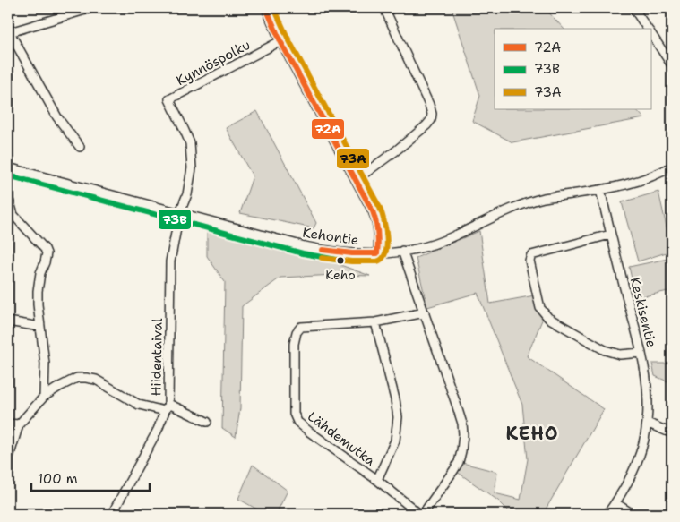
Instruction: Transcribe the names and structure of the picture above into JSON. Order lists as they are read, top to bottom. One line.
{"streets":{"street":["Kynnöspolku","Kehontie","Keskisentie","Hiidentaival","Lähdemutka"]},"crossings":[["Kynnöspolku","Kehontie"],["Kynnöspolku","Hiidentaival"],["Kehontie","Keskisentie"],["Kehontie","Hiidentaival"]],"districts":["KEHO"],"places":["Keho"],"lines":["transit line 72A","transit line 73A","transit line 73B"],"legend":["72A","73B","73A"],"scale_bar":"100 m"}
